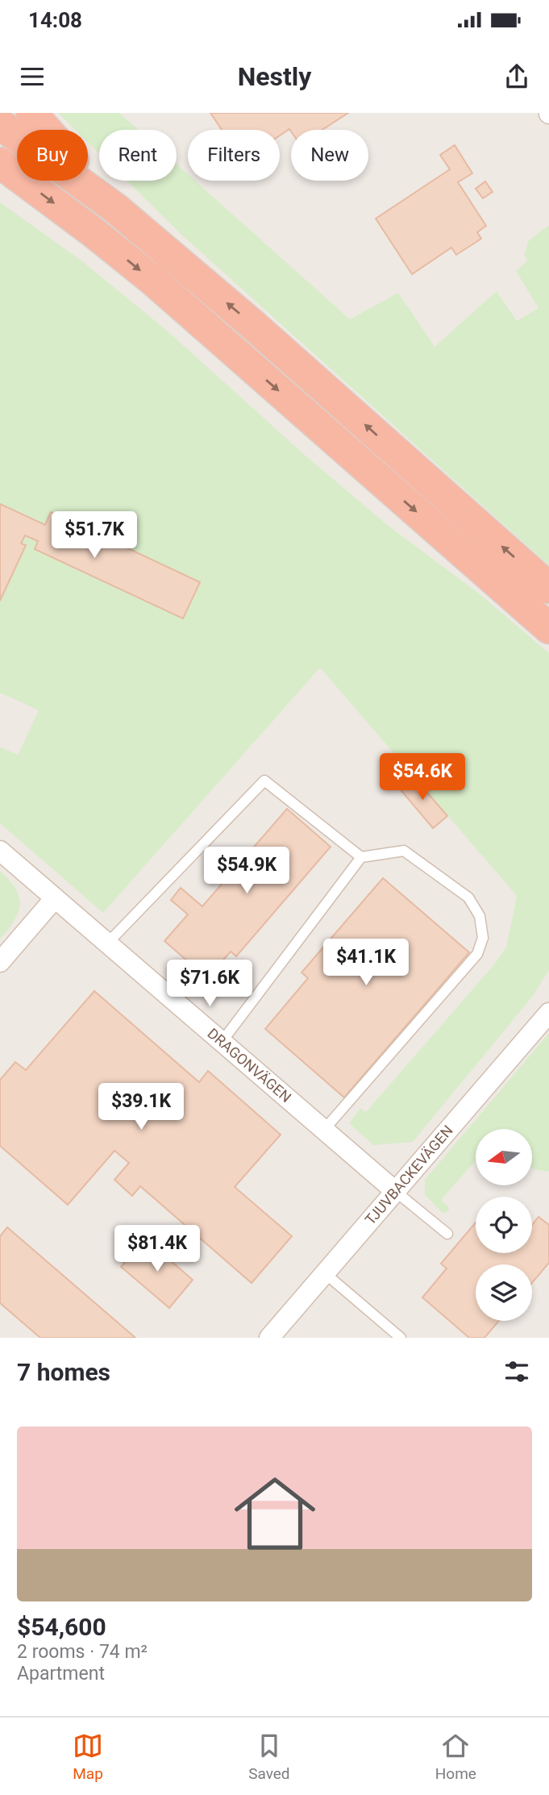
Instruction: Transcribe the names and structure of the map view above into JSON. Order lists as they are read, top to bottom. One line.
{"streets":{"street":["DRAGONVÄGEN","TJUVBACKEVÄGEN"]},"crossings":[["DRAGONVÄGEN","TJUVBACKEVÄGEN"]],"north":"left","page":{"status":"14:08","header":"Nestly","chip":["Buy","Rent","Filters","New"],"price":["$51.7K","$54.6K","$54.9K","$41.1K","$71.6K","$39.1K","$81.4K"],"heading":"7 homes","list":[{"name":"$54,600","note":"2 rooms · 74 m² · Apartment"}],"tabs":["Map","Saved","Home"]}}
